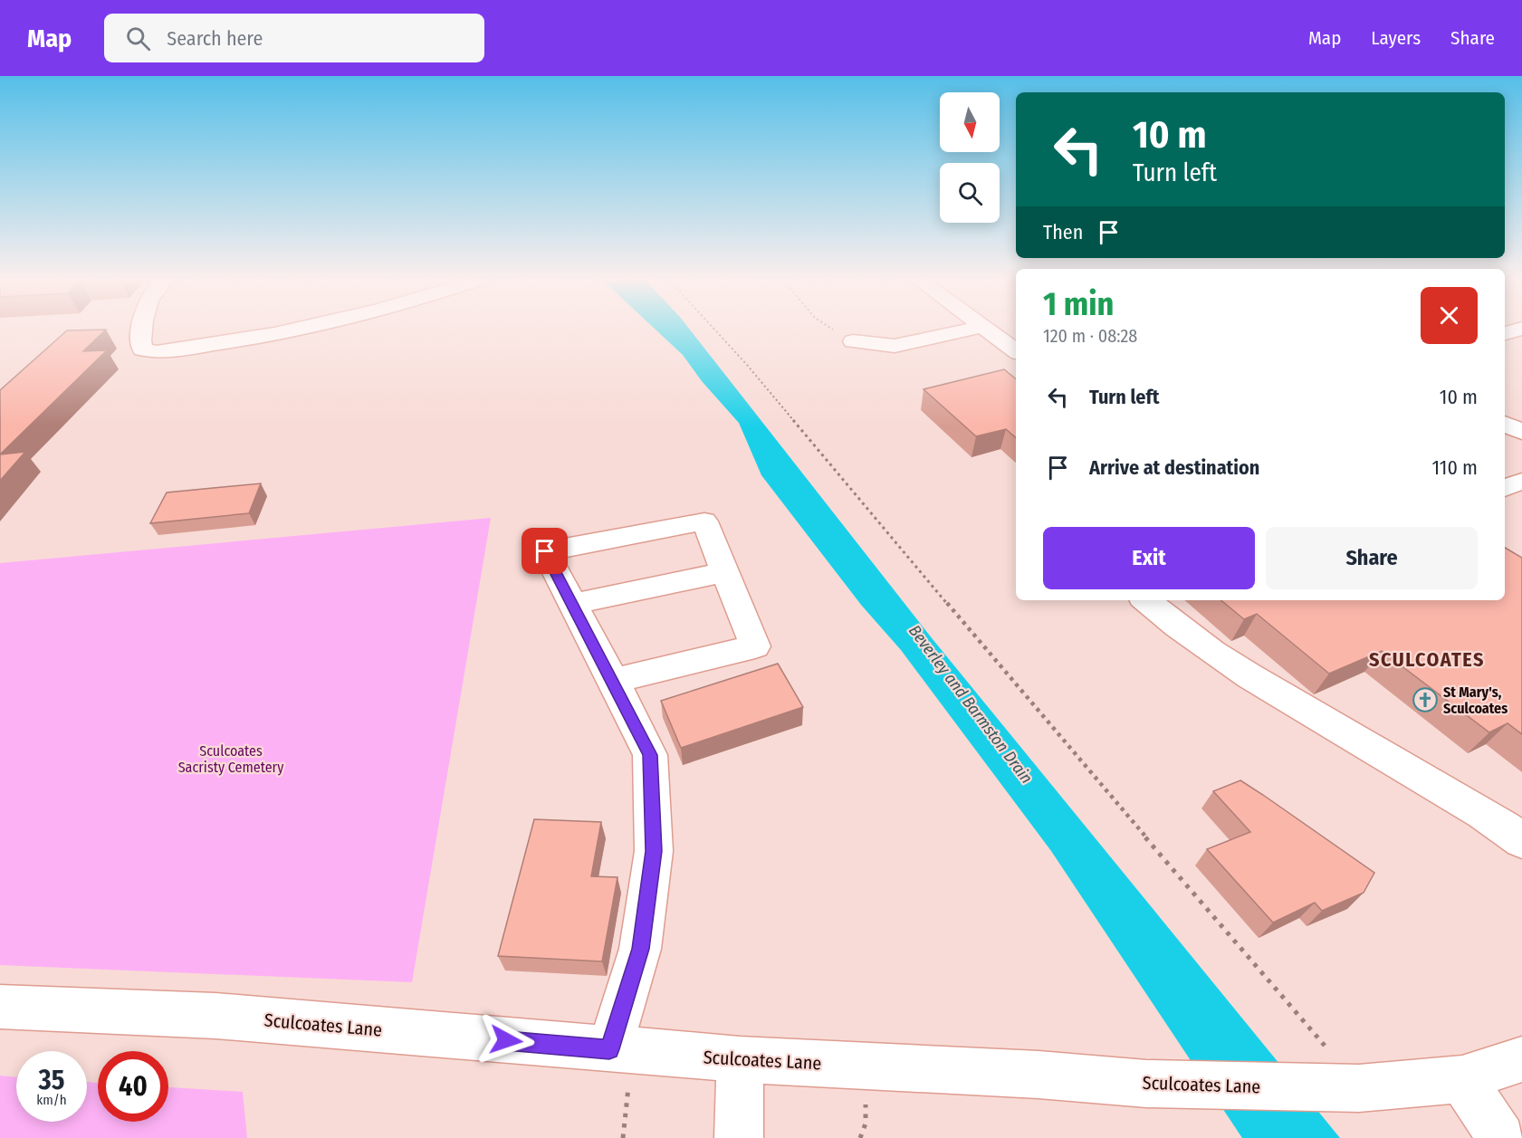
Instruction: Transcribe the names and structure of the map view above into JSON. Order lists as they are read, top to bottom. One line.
{"streets":{"street":["Sculcoates Lane"]},"districts":["SCULCOATES"],"water":["Beverley and Barmston Drain"],"parks":["Sculcoates Sacristy Cemetery"],"places":{"church":["St Mary's, Sculcoates"]},"north":"bottom","page":{"header":"Map","search":"Search here","nav":["Map","Layers","Share"],"turn":["10 m","Turn left"],"then":"Then","heading":["1 min","120 m · 08:28"],"list":[{"name":"Turn left","value":"10 m"},{"name":"Arrive at destination","value":"110 m"}],"buttons":["Exit","Share"],"speed":"35 km/h","limit":"40"}}
